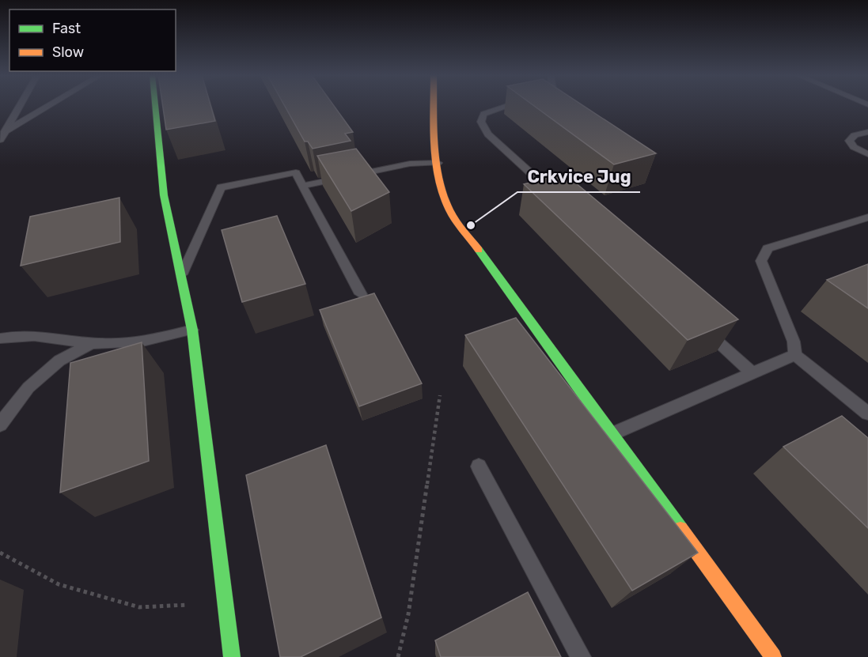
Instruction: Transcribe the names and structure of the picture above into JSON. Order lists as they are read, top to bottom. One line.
{"places":["Crkvice Jug"],"legend":["Fast","Slow"]}
